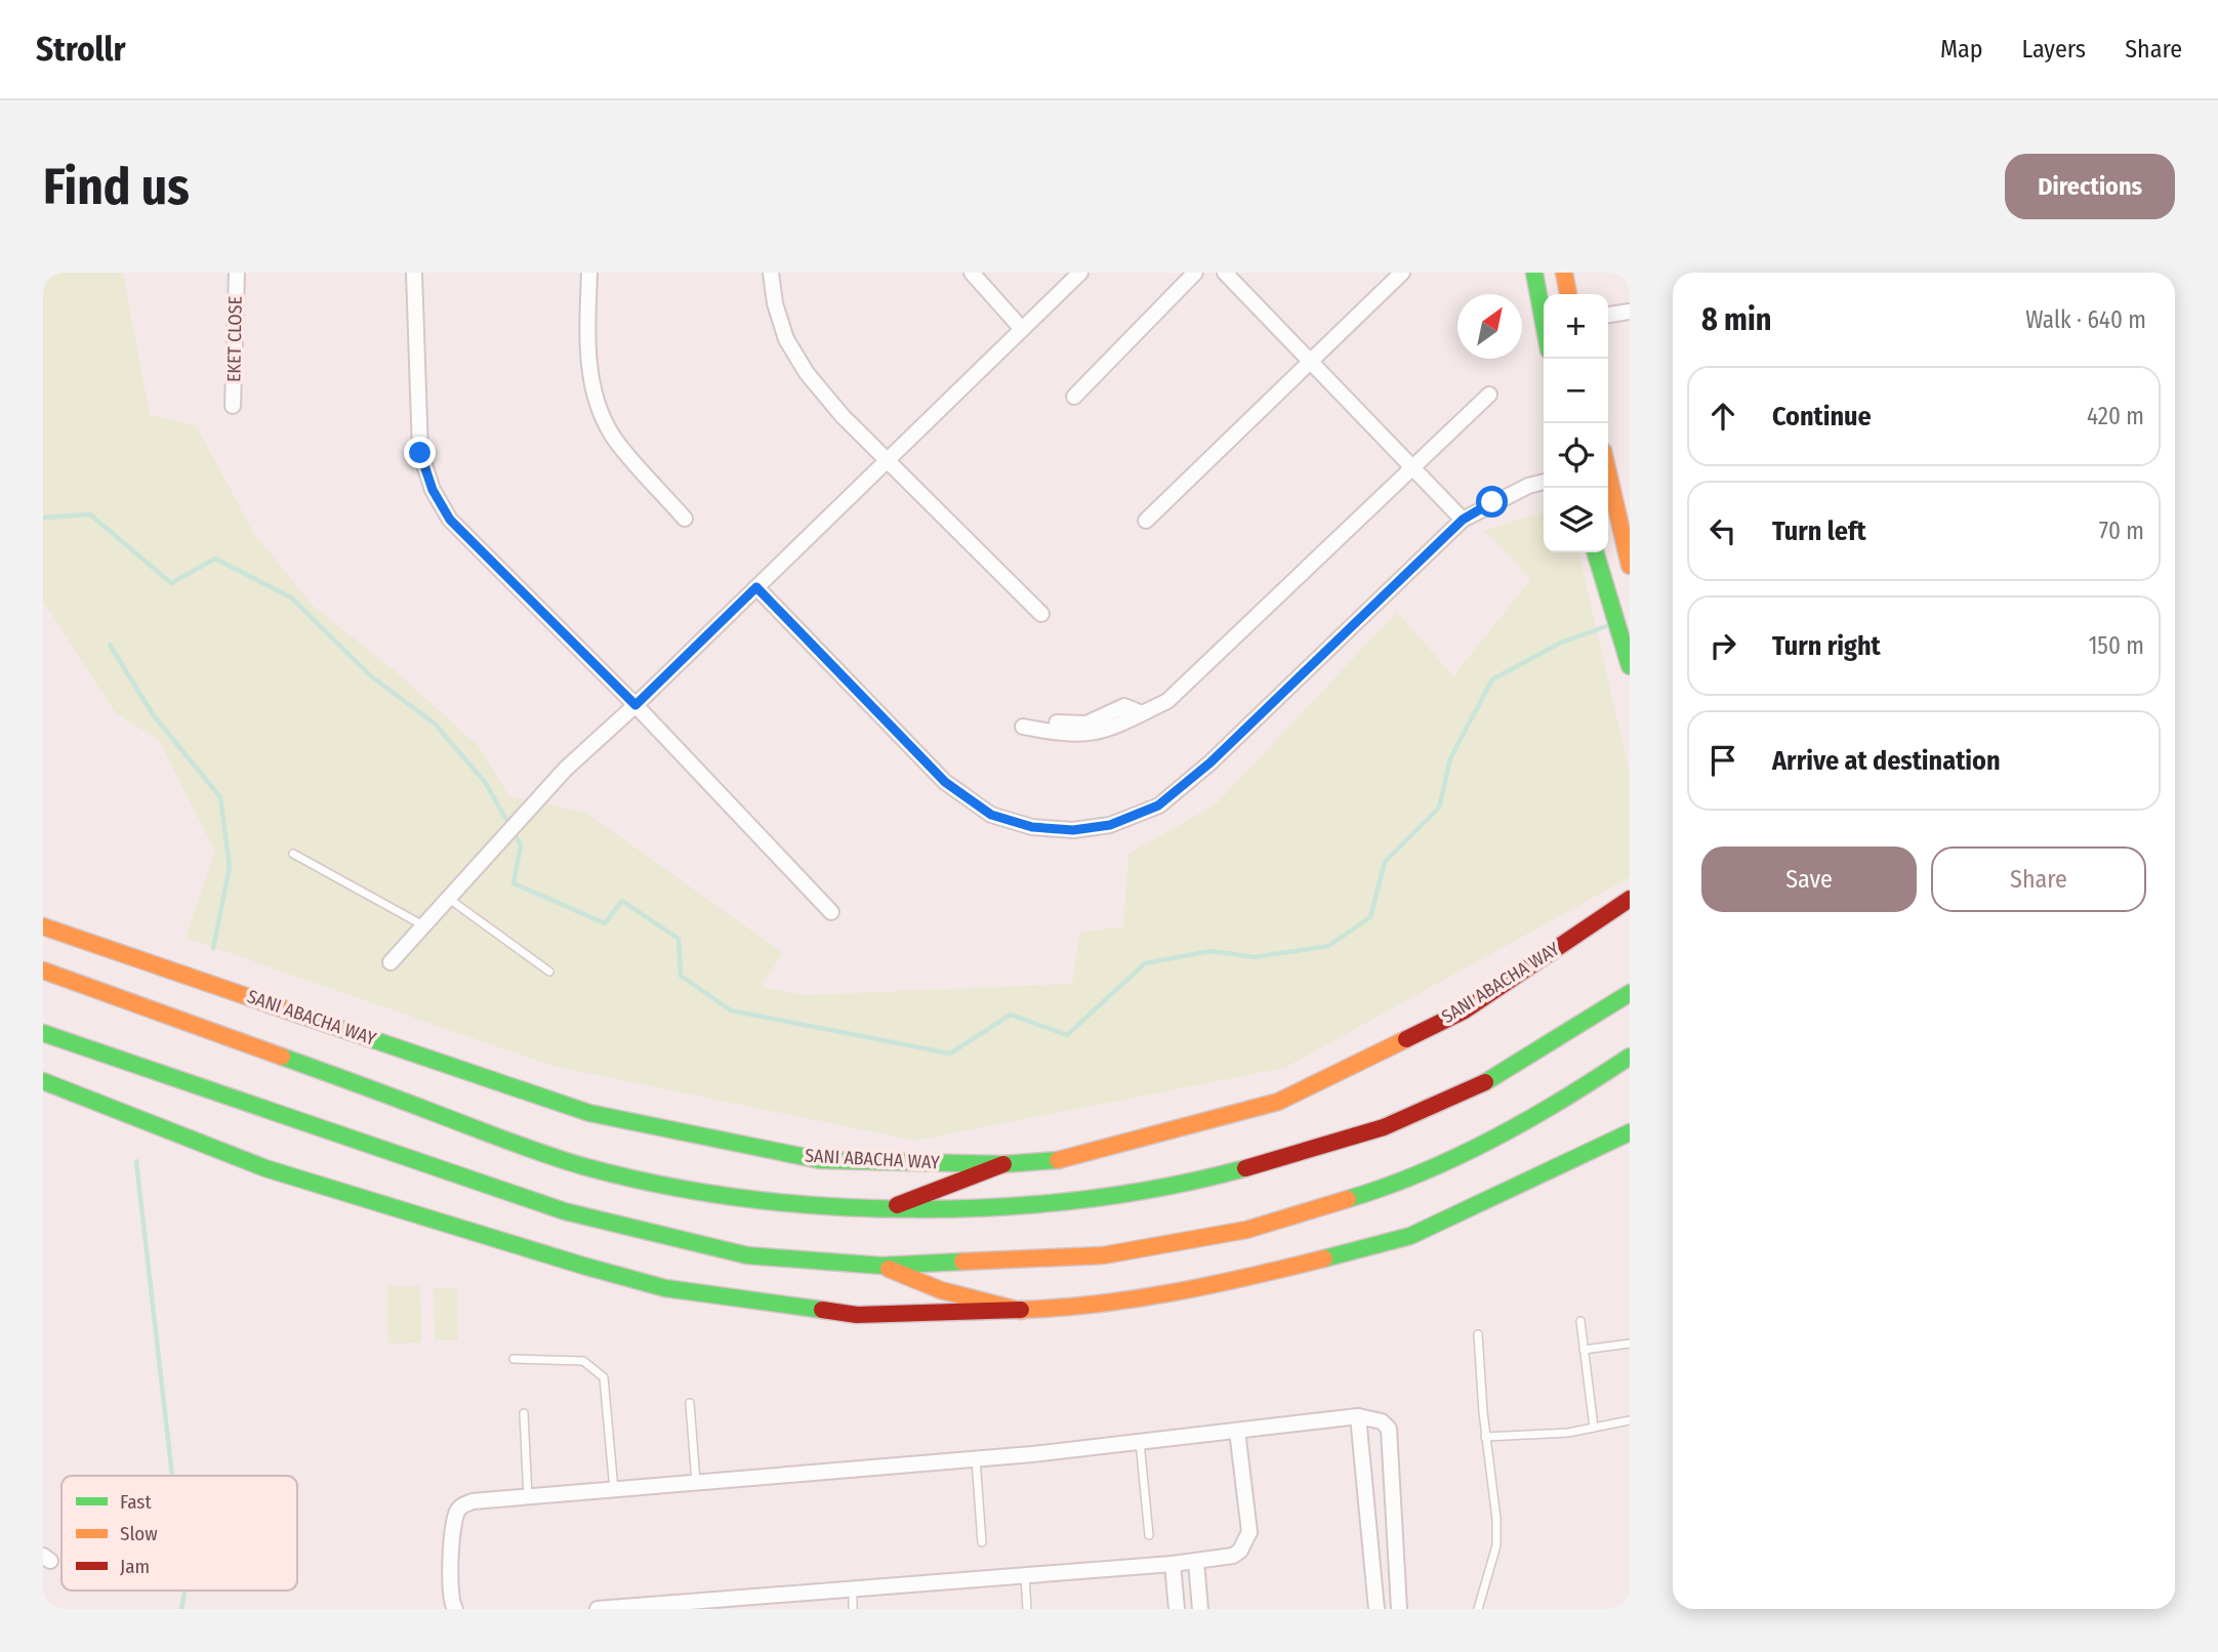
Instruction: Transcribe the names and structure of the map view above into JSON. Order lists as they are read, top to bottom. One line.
{"streets":{"main road":["SANI ABACHA WAY"],"street":["EKET CLOSE"]},"legend":["Fast","Slow","Jam"],"north":"top right","page":{"header":"Strollr","nav":["Map","Layers","Share"],"buttons":["Directions",["Save","Share"]],"title":"Find us","heading":["8 min","Walk · 640 m"],"map_buttons":["+","−"],"list":[["Continue","420 m"],["Turn left","70 m"],["Turn right","150 m"],"Arrive at destination"]}}
